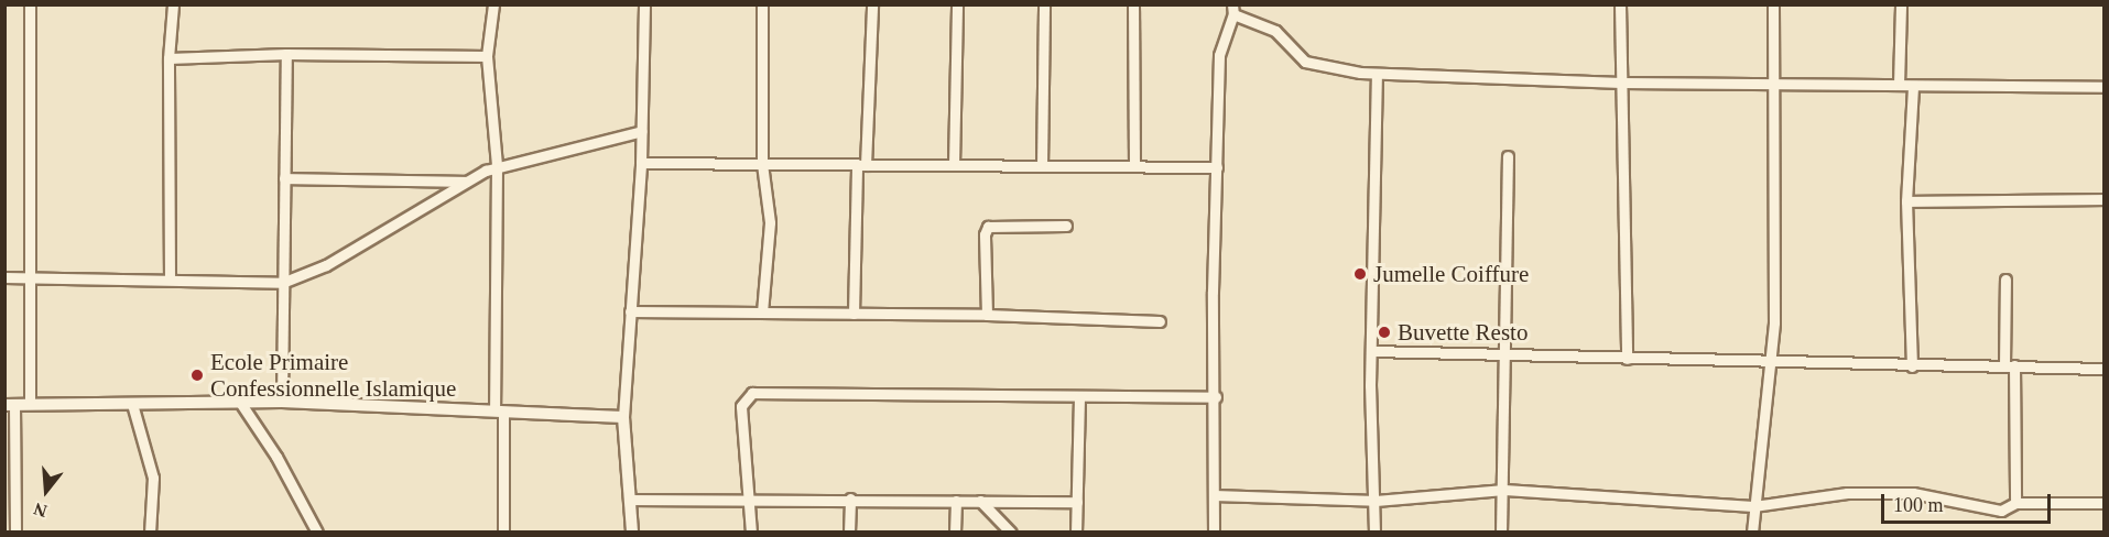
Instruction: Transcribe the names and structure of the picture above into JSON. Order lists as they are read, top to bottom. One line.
{"places":["Jumelle Coiffure","Buvette Resto","Ecole Primaire Confessionnelle Islamique"],"scale_bar":"100 m","north":"bottom"}
